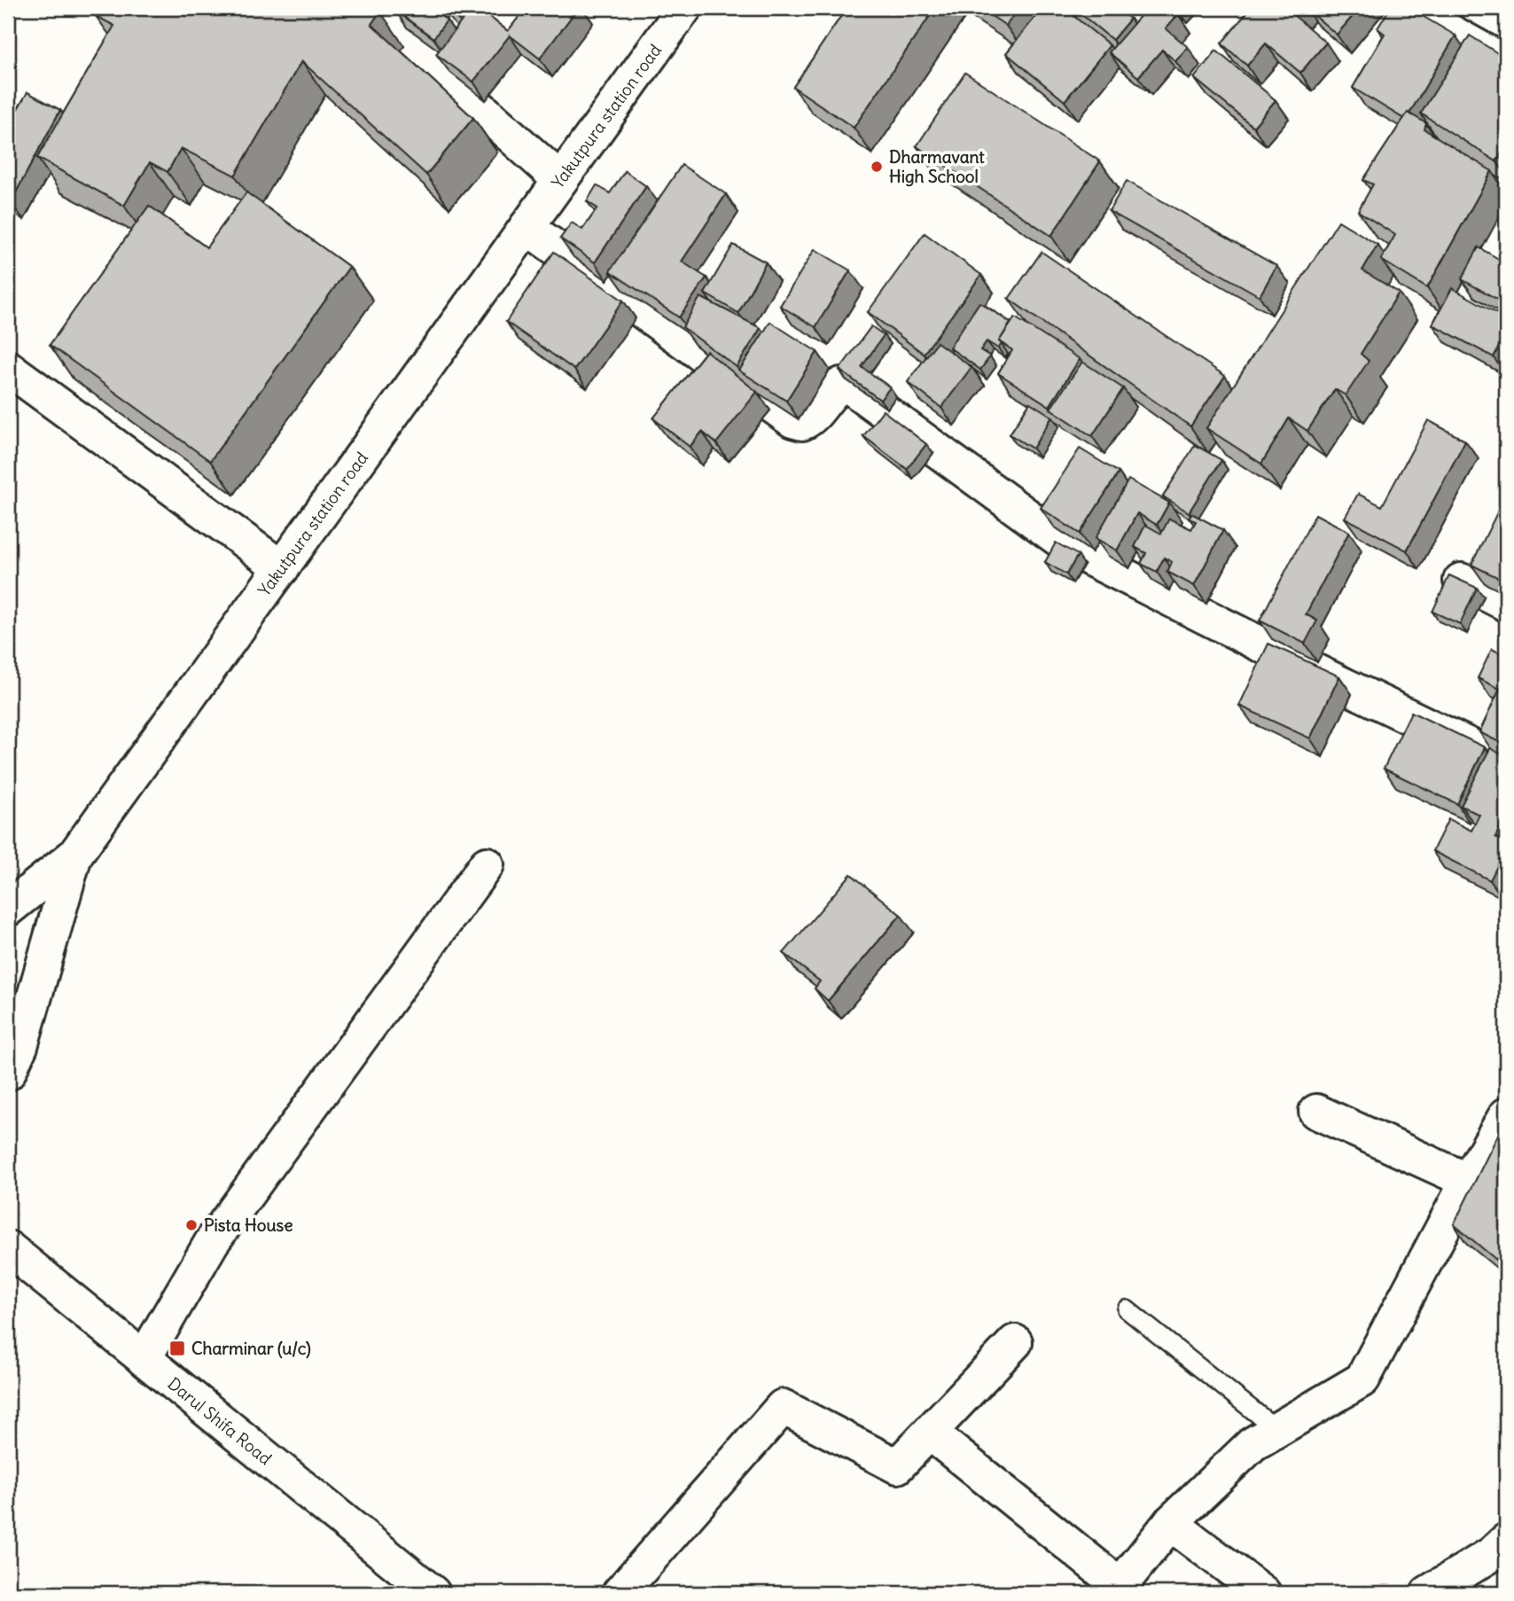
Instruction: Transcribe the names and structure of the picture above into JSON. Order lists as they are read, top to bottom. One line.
{"streets":{"main road":["Yakutpura station road","Darul Shifa Road"]},"places":{"other":["Dharmavant High School","Pista House"],"transit":["Charminar (u/c)"]}}
